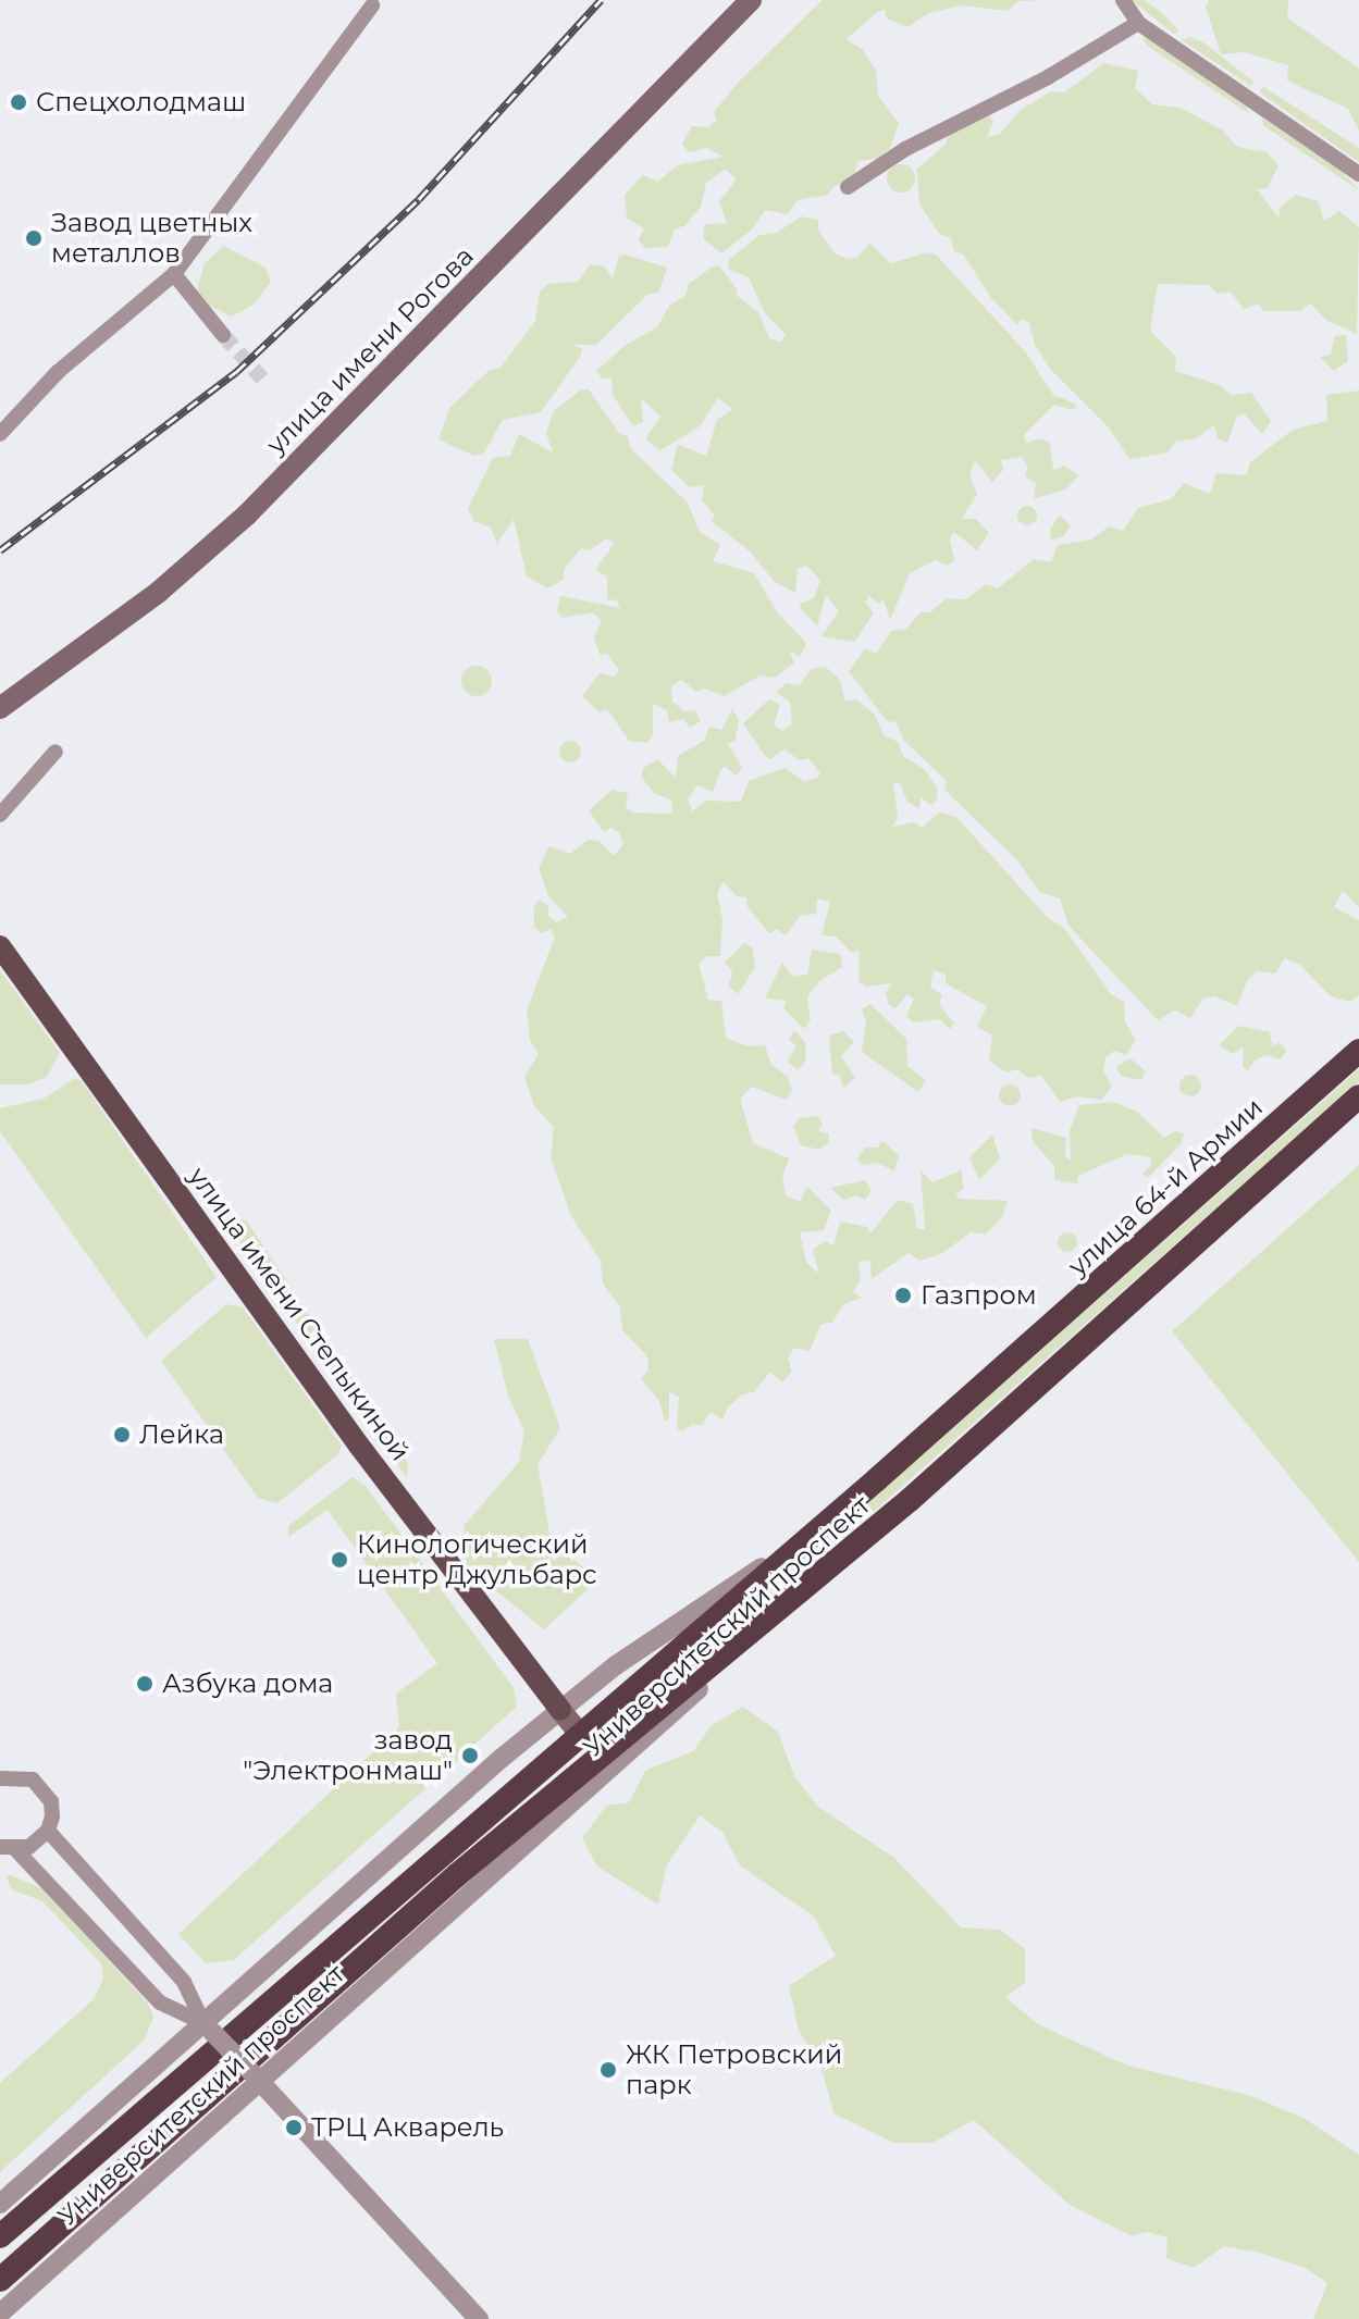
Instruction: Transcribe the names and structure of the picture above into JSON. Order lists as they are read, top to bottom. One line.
{"streets":{"highway":["улица 64-й Армии","Университетский проспект"],"main road":["улица имени Рогова","улица имени Степыкиной"]},"crossings":[["улица 64-й Армии","Университетский проспект"],["улица имени Степыкиной","Университетский проспект"]],"places":["Спецхолодмаш","Завод цветных металлов","Газпром","Лейка","Кинологический центр Джульбарс","Азбука дома","завод \"Электронмаш\"","ЖК Петровский парк","ТРЦ Акварель"]}
